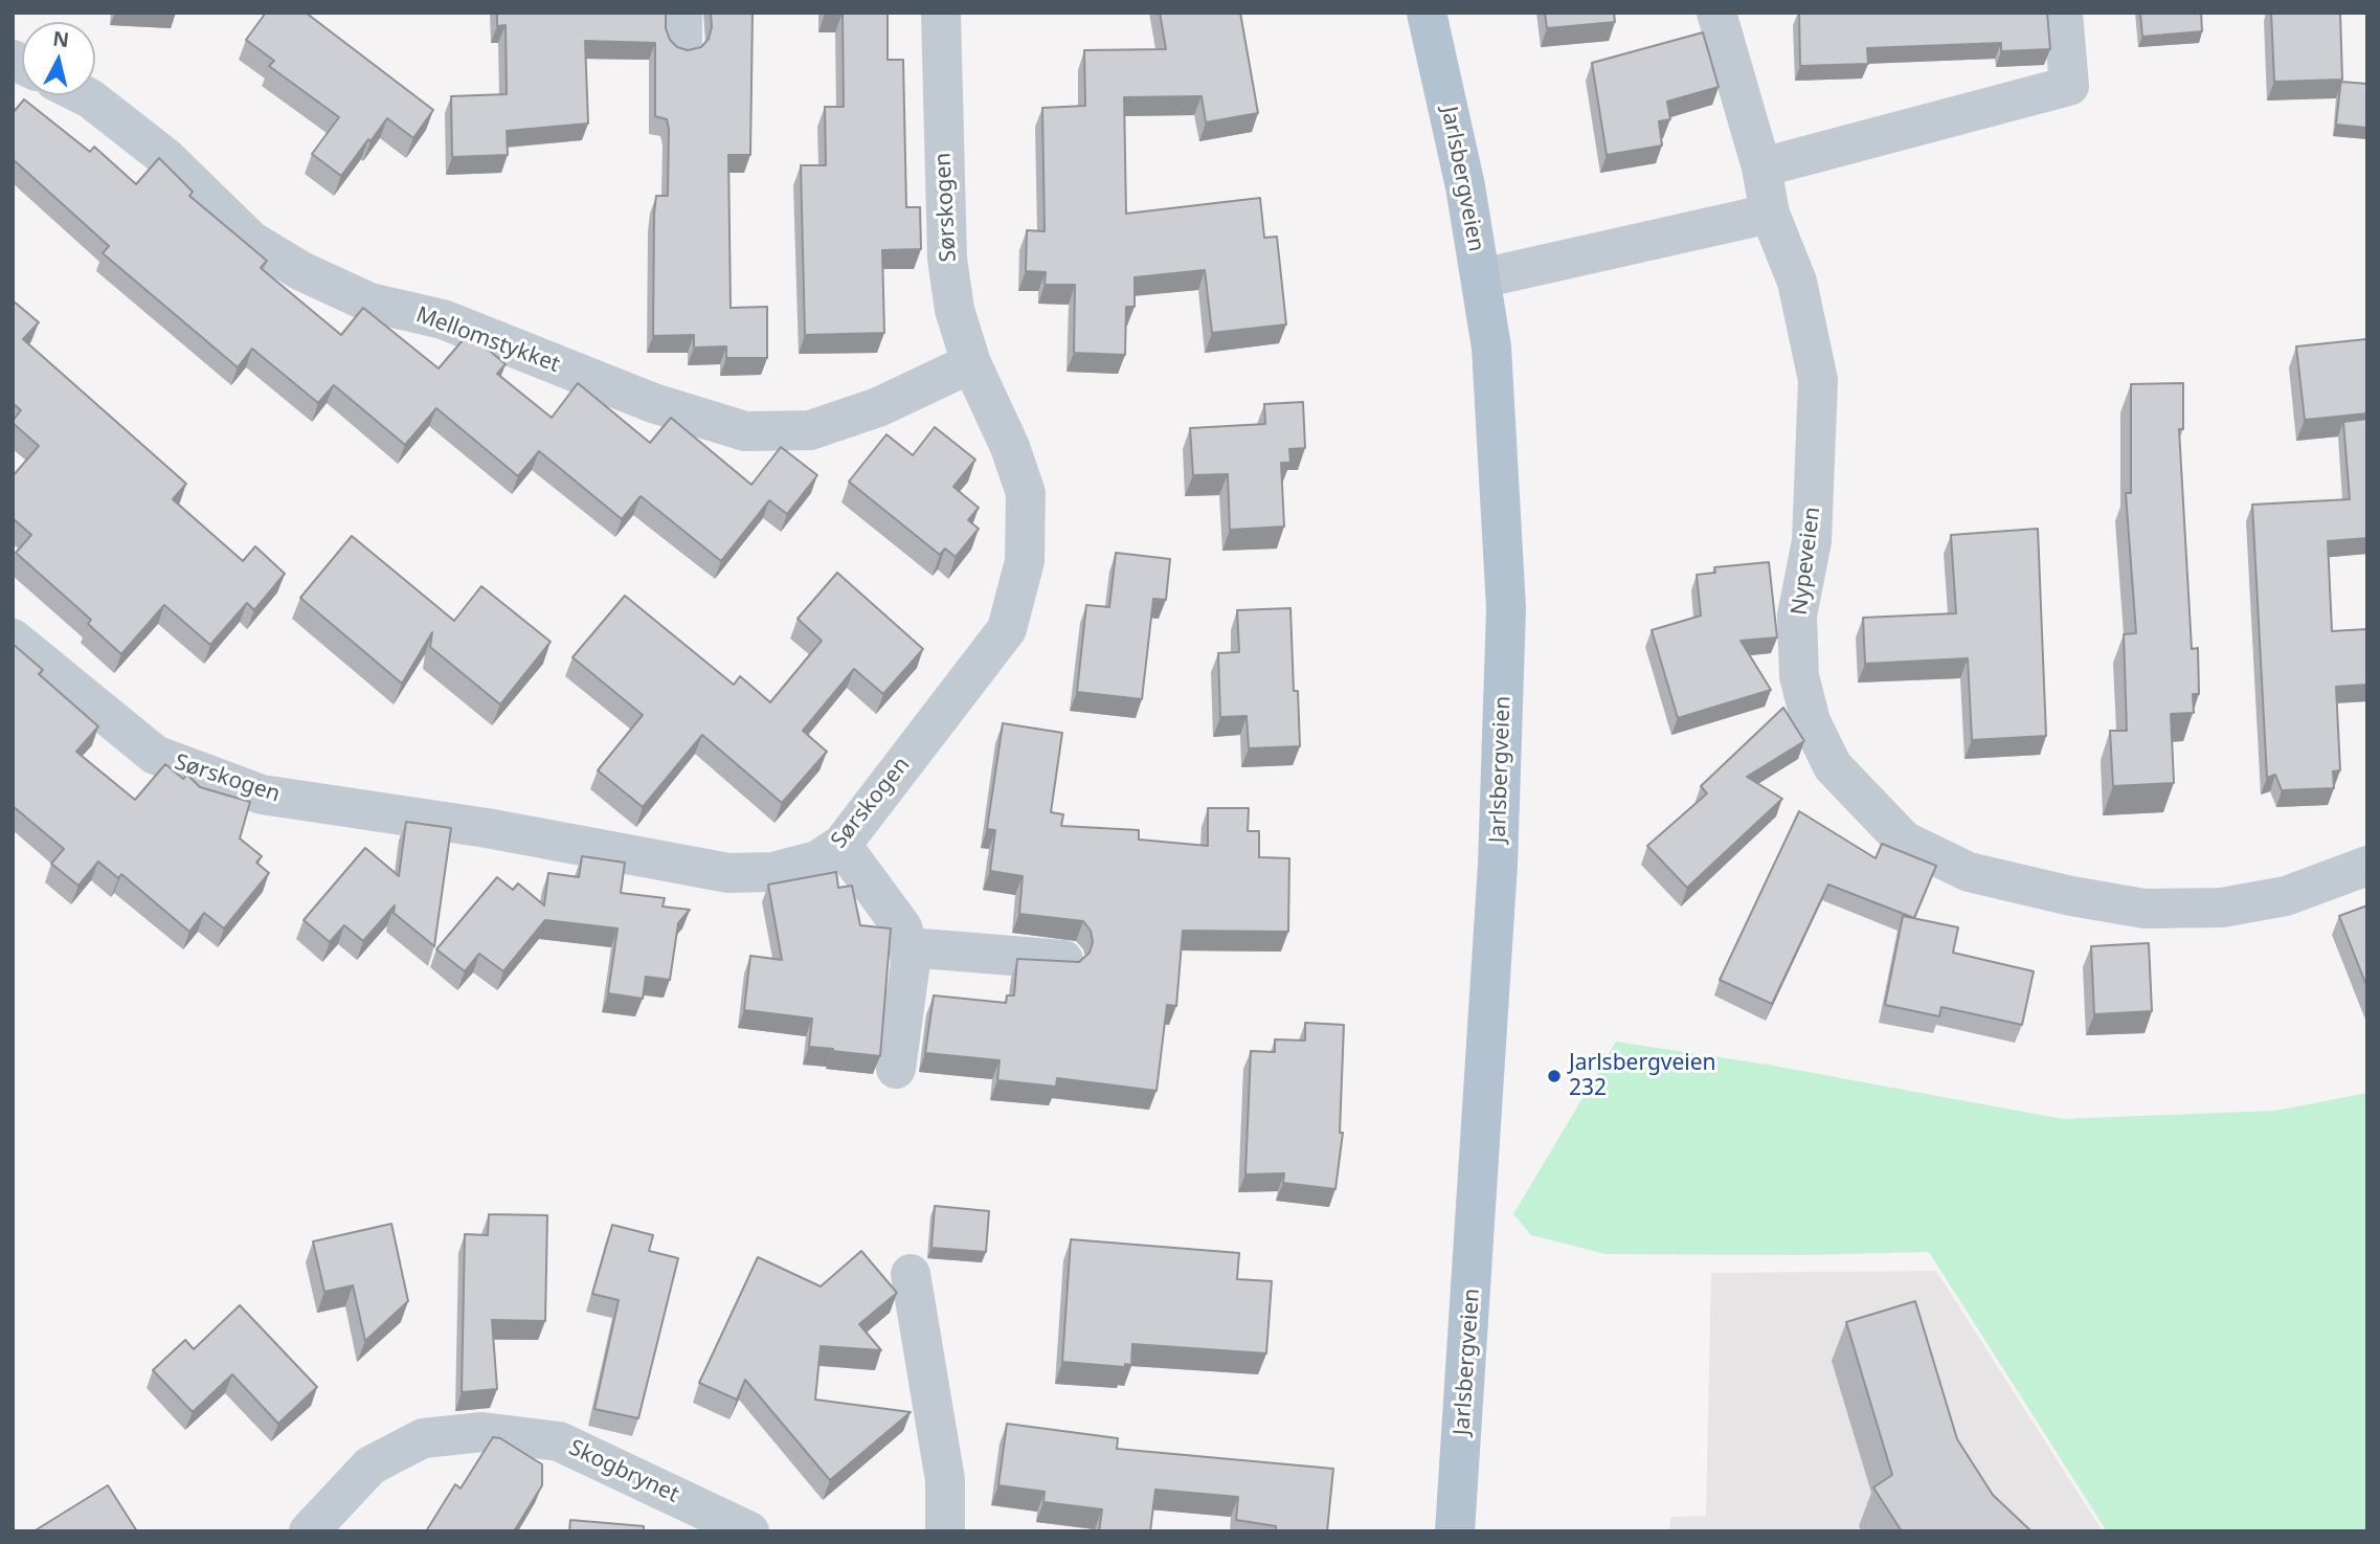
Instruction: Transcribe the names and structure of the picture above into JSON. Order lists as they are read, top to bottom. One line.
{"streets":{"main road":["Jarlsbergveien"],"street":["Sørskogen","Mellomstykket","Nypeveien","Skogbrynet"]},"crossings":[["Sørskogen","Mellomstykket"]],"places":["Jarlsbergveien 232"],"north":"top"}
